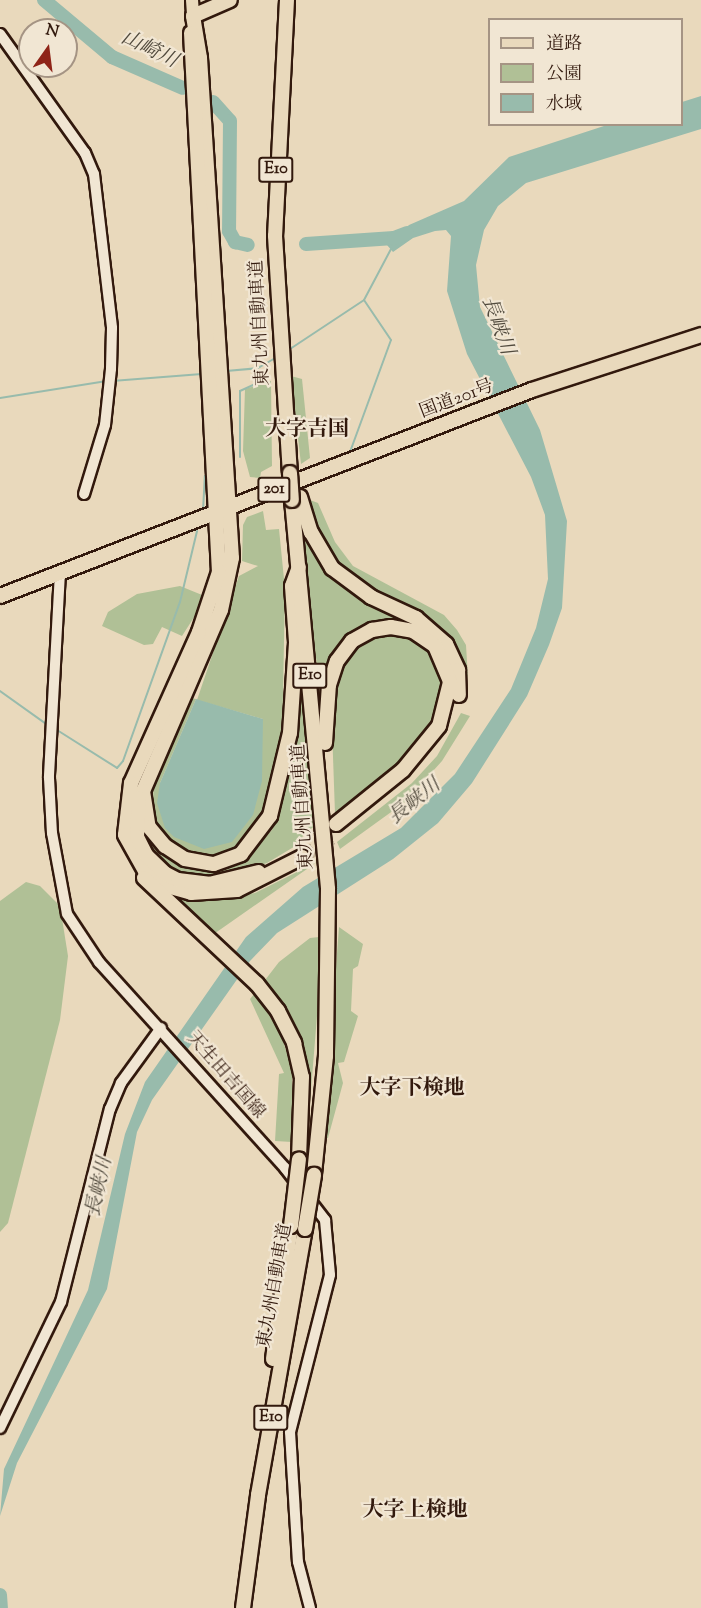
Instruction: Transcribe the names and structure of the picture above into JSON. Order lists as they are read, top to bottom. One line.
{"streets":{"highway":["E10","東九州自動車道","国道201号","201"],"main road":["天生田吉国線"]},"crossings":[["国道201号","天生田吉国線"]],"districts":["大字吉国","大字下検地","大字上検地"],"water":["山崎川","長峡川"],"legend":["道路","公園","水域"],"north":"top"}
